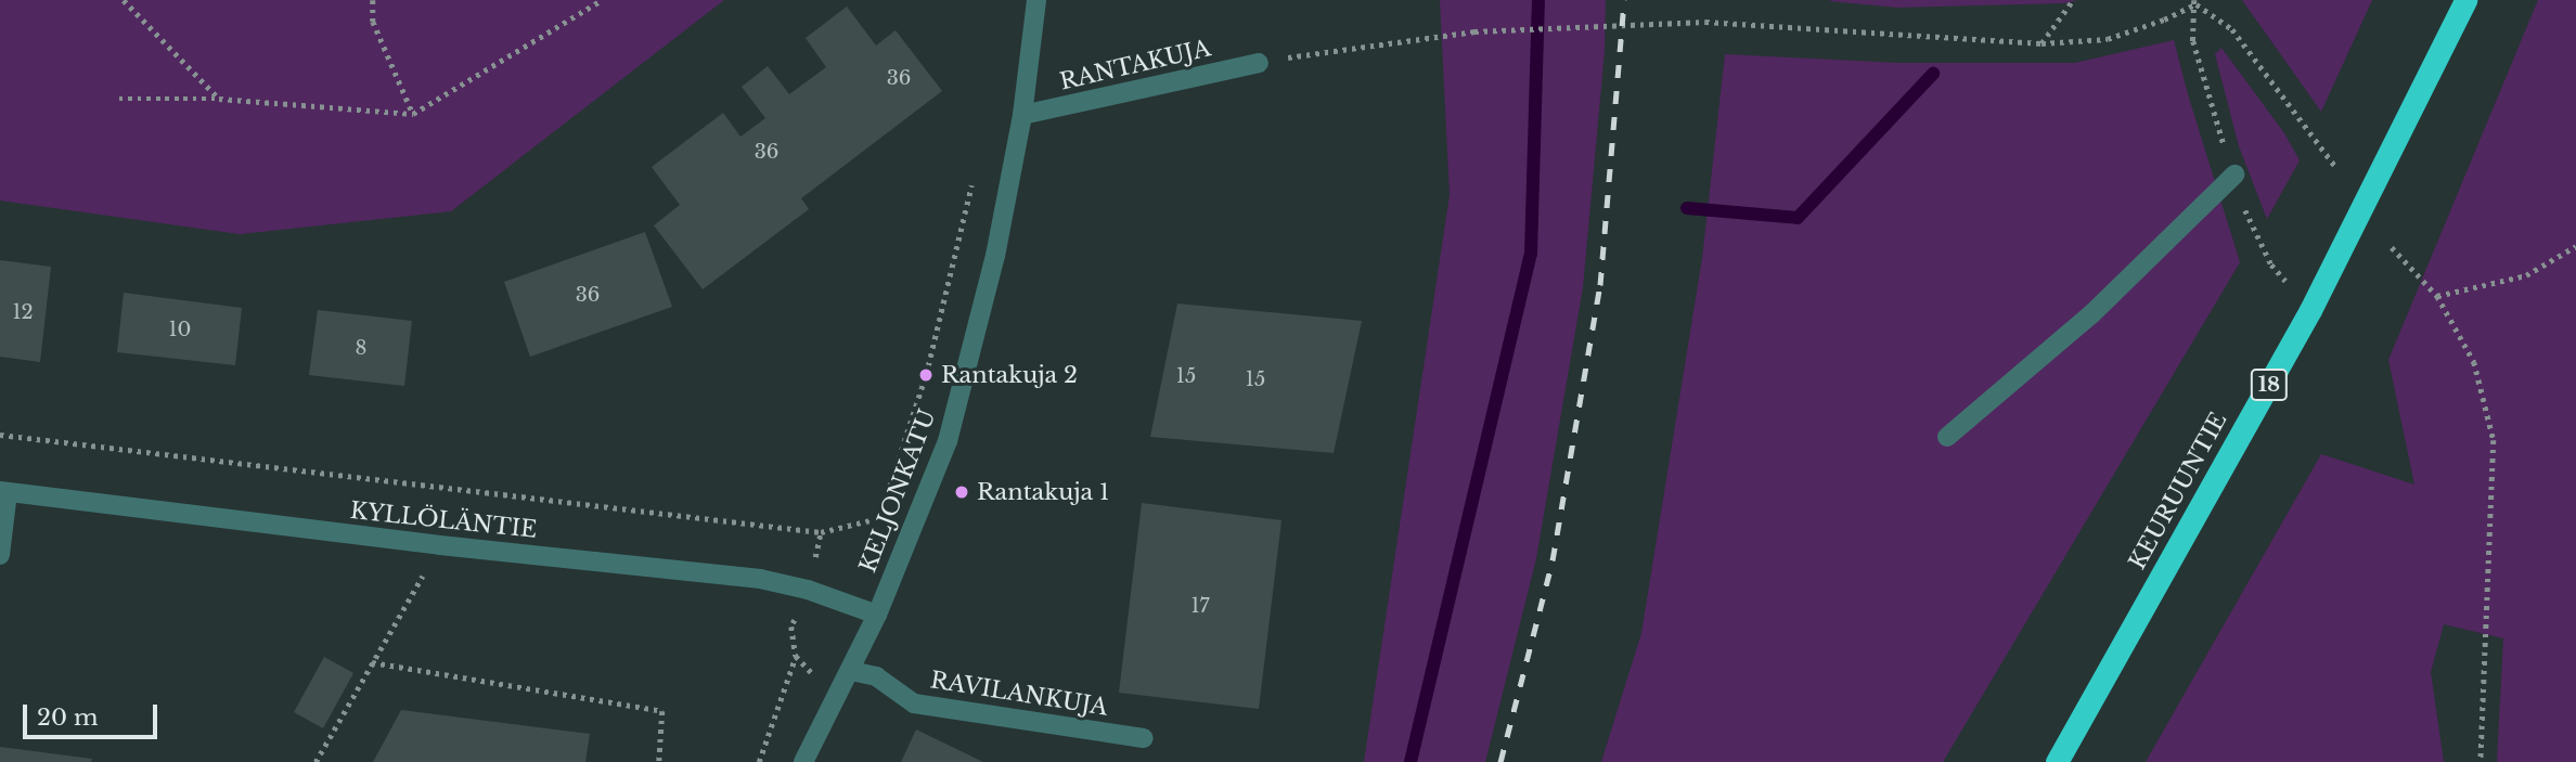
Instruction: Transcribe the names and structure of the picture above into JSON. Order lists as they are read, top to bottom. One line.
{"streets":{"highway":["18","KEURUUNTIE"],"street":["RANTAKUJA","KELJONKATU","KYLLÖLÄNTIE","RAVILANKUJA"]},"crossings":[["RANTAKUJA","KELJONKATU"],["KELJONKATU","KYLLÖLÄNTIE"],["KELJONKATU","RAVILANKUJA"]],"places":["Rantakuja 2","Rantakuja 1"],"house_numbers":["36","36","36","12","10","8","15","15","17"],"scale_bar":"20 m"}
